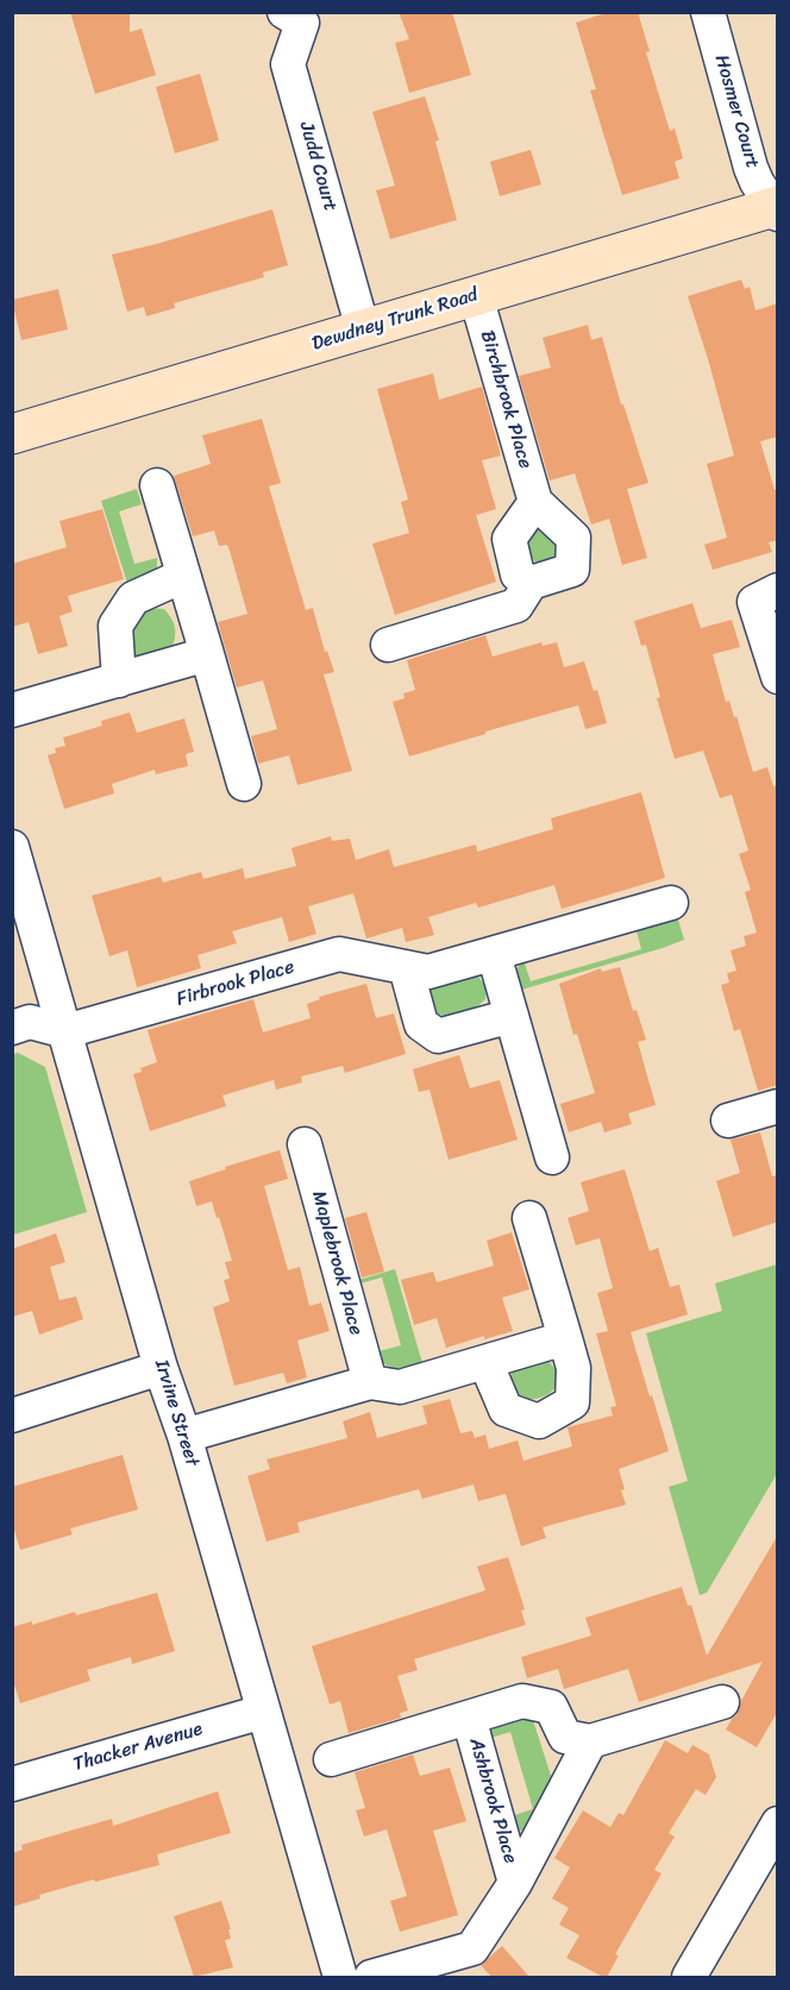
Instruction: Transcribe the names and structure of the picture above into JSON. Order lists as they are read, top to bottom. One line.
{"streets":{"main road":["Dewdney Trunk Road"],"street":["Hosmer Court","Judd Court","Birchbrook Place","Firbrook Place","Maplebrook Place","Irvine Street","Thacker Avenue","Ashbrook Place"]},"crossings":[["Hosmer Court","Dewdney Trunk Road"],["Judd Court","Dewdney Trunk Road"],["Dewdney Trunk Road","Birchbrook Place"],["Firbrook Place","Irvine Street"],["Irvine Street","Thacker Avenue"]]}
